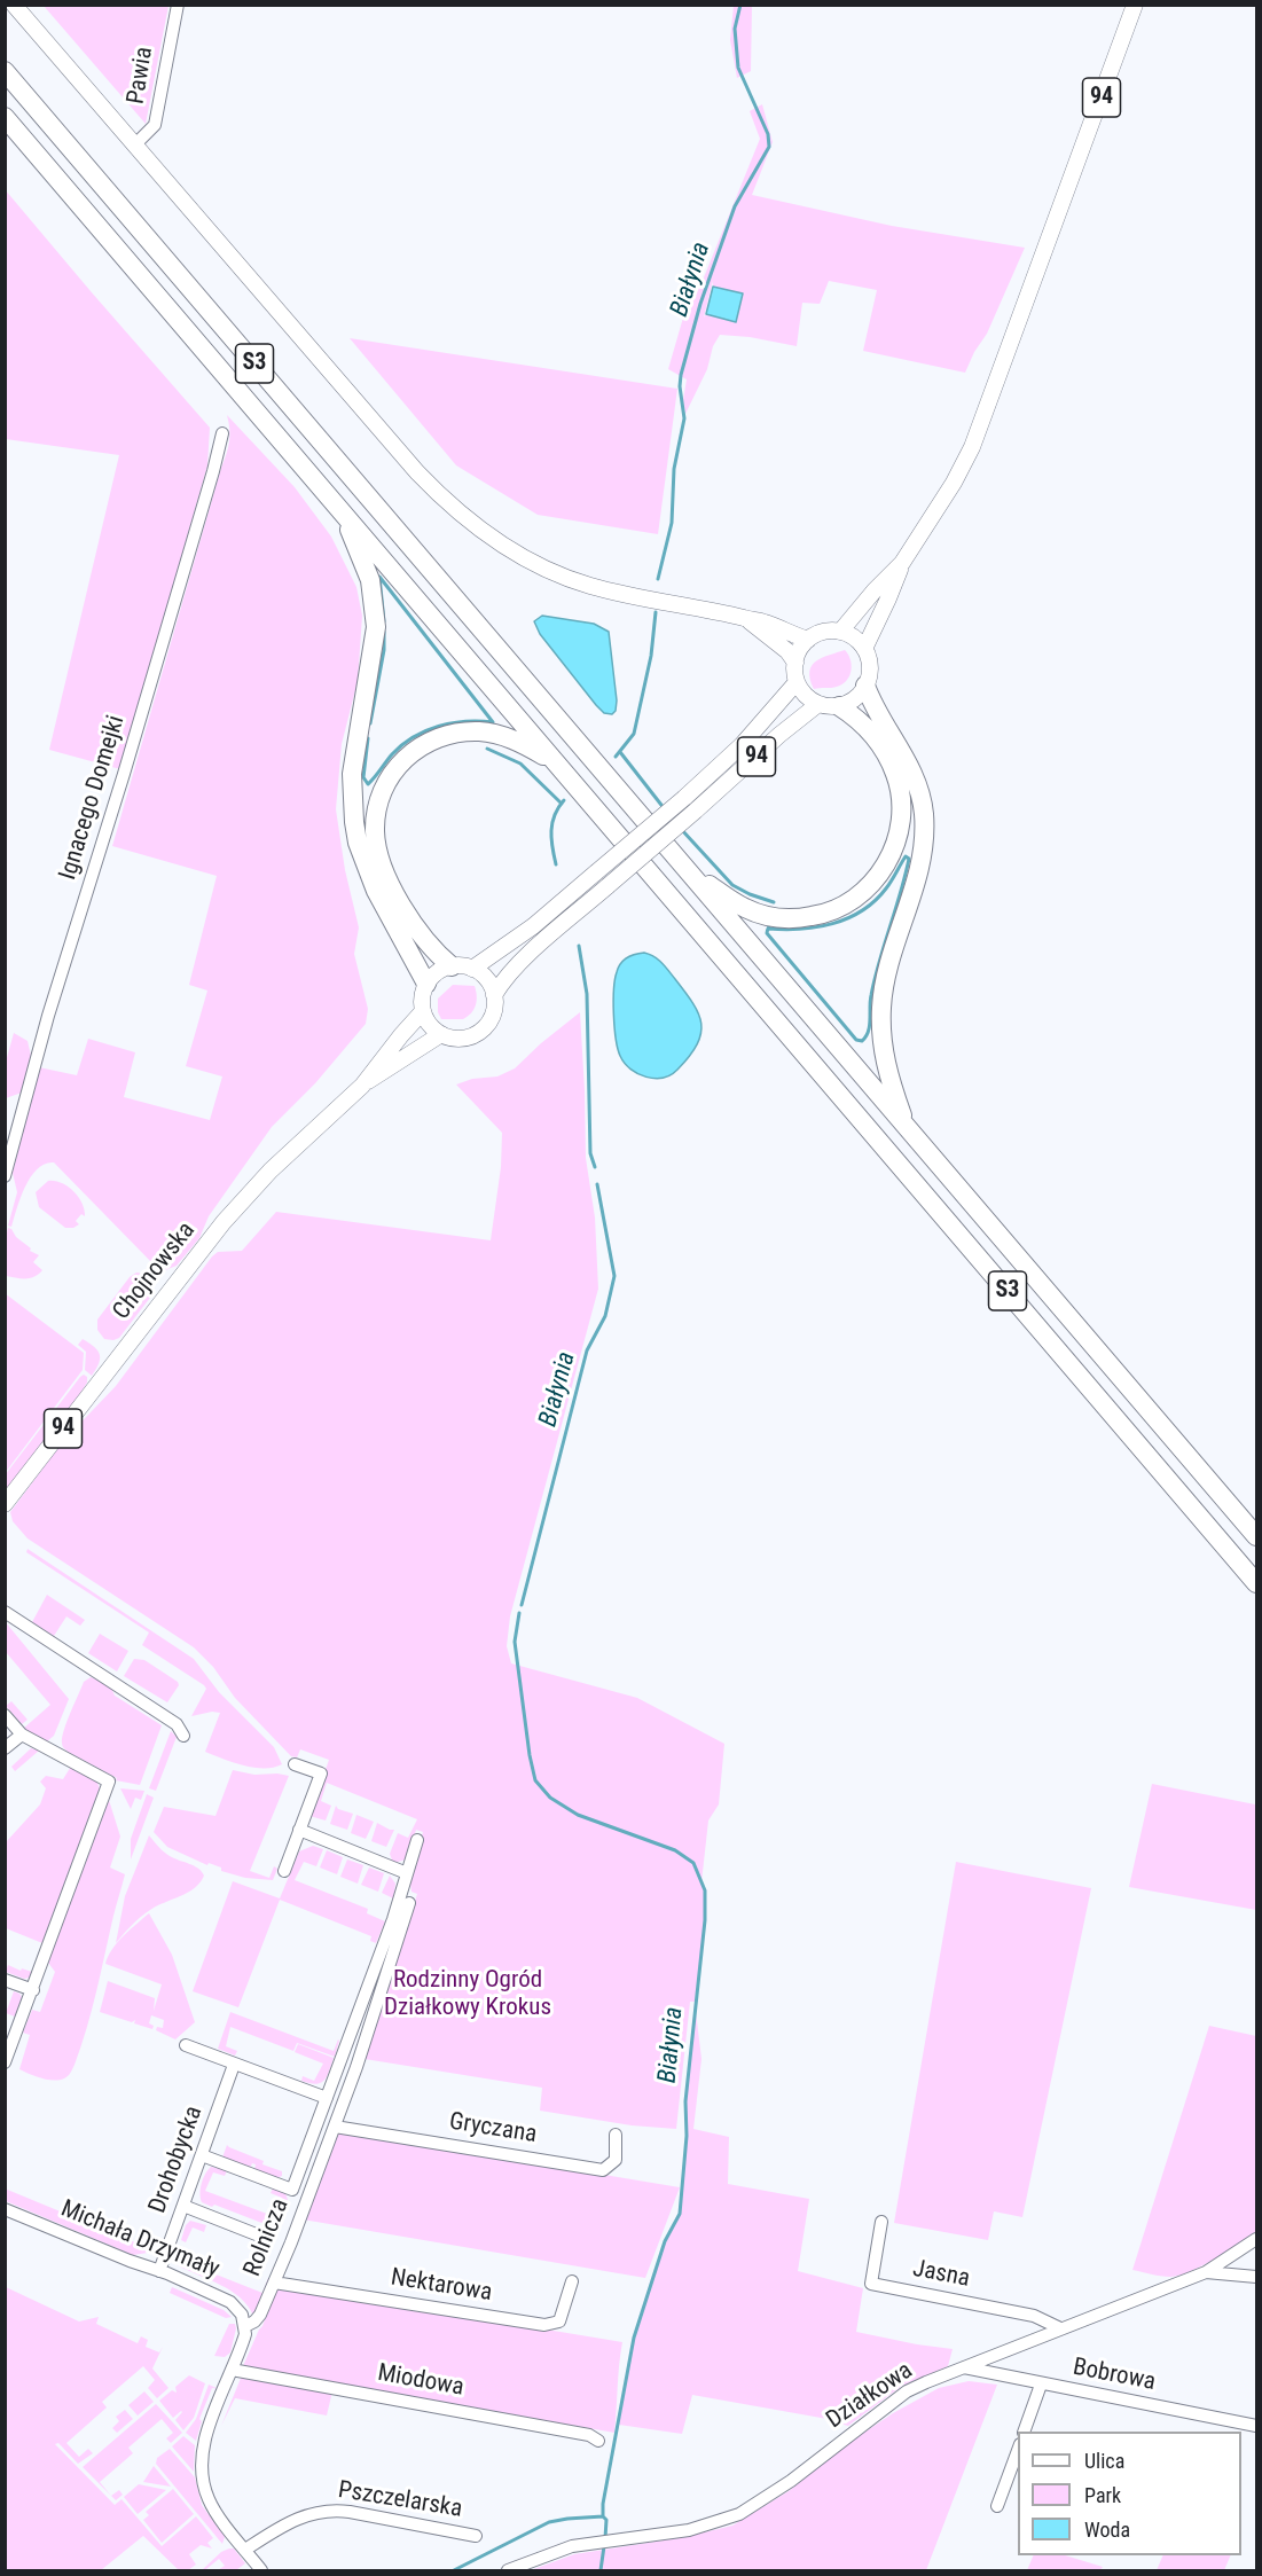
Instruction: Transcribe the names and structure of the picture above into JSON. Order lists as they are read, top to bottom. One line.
{"streets":{"highway":["S3"],"main road":["94","Chojnowska"],"street":["Pawia","Ignacego Domejki","Gryczana","Drohobycka","Rolnicza","Michała Drzymały","Jasna","Nektarowa","Bobrowa","Miodowa","Działkowa","Pszczelarska"]},"crossings":[["94","Chojnowska"],["Gryczana","Rolnicza"],["Drohobycka","Michała Drzymały"],["Rolnicza","Michała Drzymały"],["Rolnicza","Nektarowa"],["Rolnicza","Miodowa"],["Rolnicza","Pszczelarska"],["Jasna","Działkowa"],["Bobrowa","Działkowa"]],"water":["Białynia"],"parks":["Rodzinny Ogród Działkowy Krokus"],"legend":["Ulica","Park","Woda"]}
